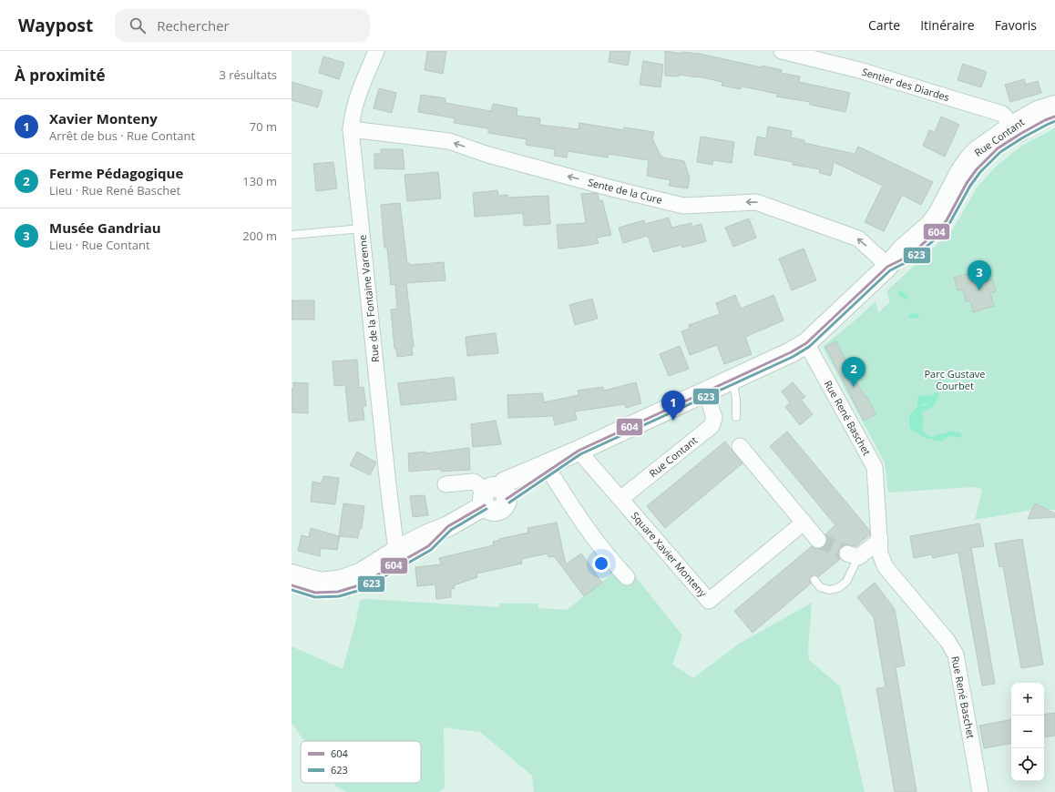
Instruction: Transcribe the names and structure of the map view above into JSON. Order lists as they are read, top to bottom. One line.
{"streets":{"main road":["Rue Contant"],"street":["Sentier des Diardes","Sente de la Cure","Rue de la Fontaine Varenne","Rue René Baschet","Square Xavier Monteny"]},"crossings":[["Sentier des Diardes","Rue Contant"],["Rue Contant","Sente de la Cure"],["Rue Contant","Rue de la Fontaine Varenne"],["Rue Contant","Rue René Baschet"],["Rue Contant","Square Xavier Monteny"],["Sente de la Cure","Rue de la Fontaine Varenne"]],"one_way":["Sente de la Cure"],"parks":["Parc Gustave Courbet"],"lines":["transit line 604","transit line 623"],"legend":["604","623"],"page":{"header":"Waypost","search":"Rechercher","nav":["Carte","Itinéraire","Favoris"],"heading":["À proximité","3 résultats"],"list":[{"mark":"1","name":"Xavier Monteny","note":"Arrêt de bus · Rue Contant","value":"70 m"},{"mark":"2","name":"Ferme Pédagogique","note":"Lieu · Rue René Baschet","value":"130 m"},{"mark":"3","name":"Musée Gandriau","note":"Lieu · Rue Contant","value":"200 m"}],"pins":["3","2","1"],"map_buttons":["+","−"]}}
